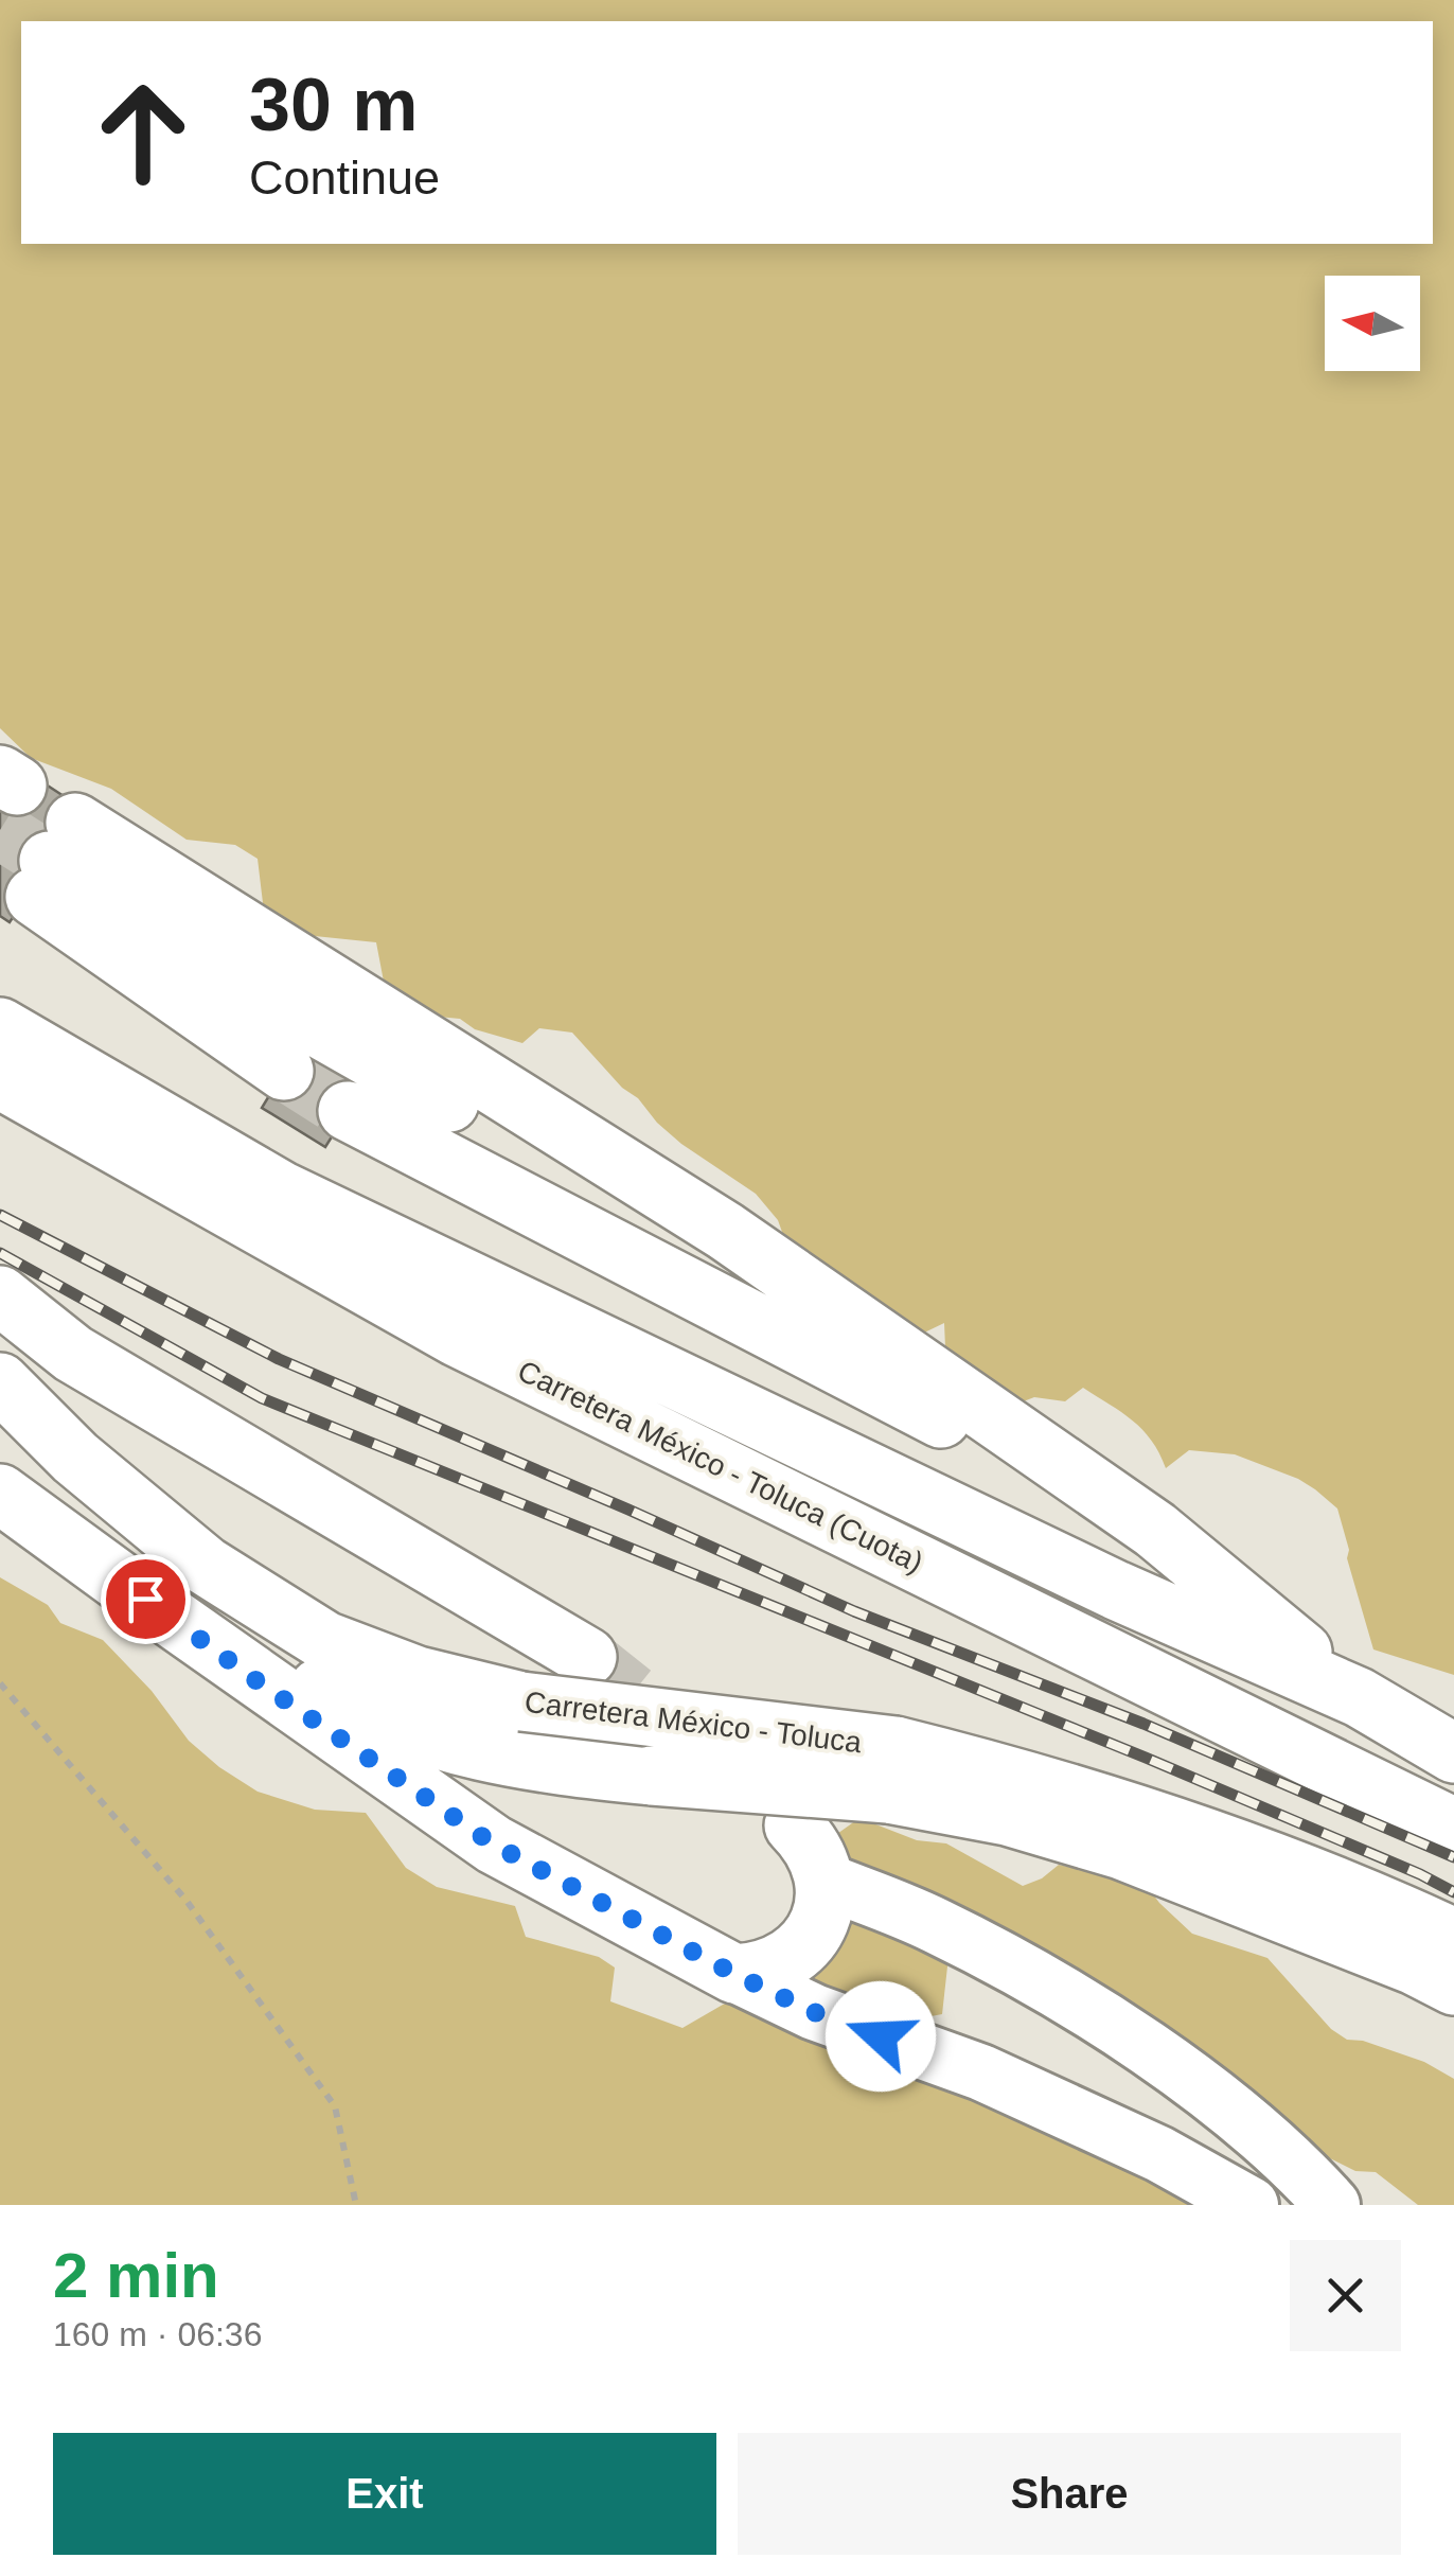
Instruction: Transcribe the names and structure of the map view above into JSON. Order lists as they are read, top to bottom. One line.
{"streets":{"main road":["Carretera México - Toluca (Cuota)","Carretera México - Toluca"]},"north":"left","page":{"turn":["30 m","Continue"],"heading":["2 min","160 m · 06:36"],"buttons":["Exit","Share"]}}
